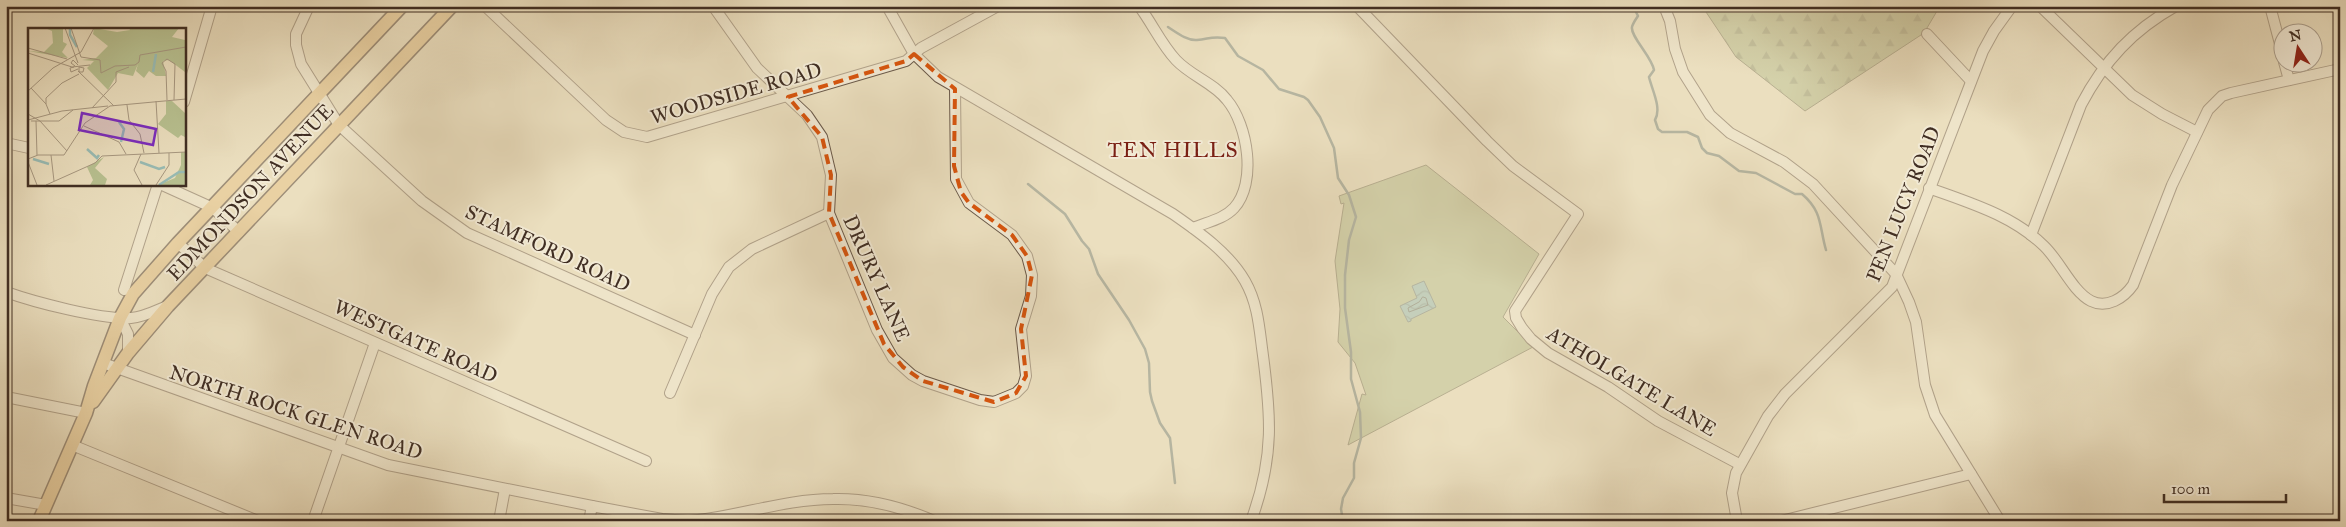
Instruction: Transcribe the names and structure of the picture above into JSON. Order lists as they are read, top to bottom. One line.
{"streets":{"main road":["EDMONDSON AVENUE"],"street":["WOODSIDE ROAD","PEN LUCY ROAD","STAMFORD ROAD","DRURY LANE","WESTGATE ROAD","ATHOLGATE LANE","NORTH ROCK GLEN ROAD"]},"crossings":[["WOODSIDE ROAD","DRURY LANE"],["EDMONDSON AVENUE","STAMFORD ROAD"],["EDMONDSON AVENUE","WESTGATE ROAD"],["EDMONDSON AVENUE","NORTH ROCK GLEN ROAD"],["PEN LUCY ROAD","ATHOLGATE LANE"]],"districts":["TEN HILLS"],"scale_bar":"100 m","north":"top"}
